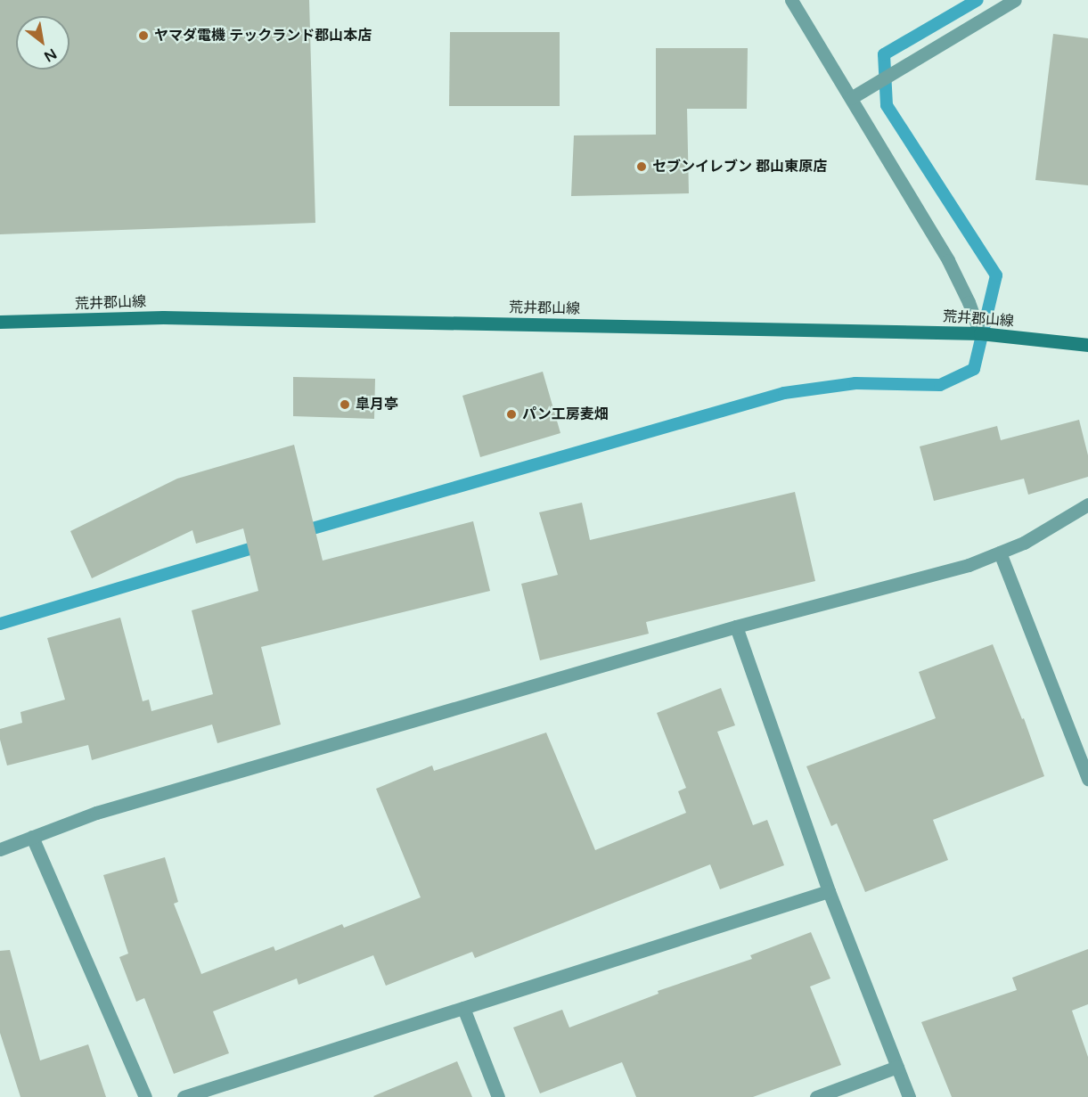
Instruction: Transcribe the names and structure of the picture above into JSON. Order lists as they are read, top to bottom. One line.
{"streets":{"main road":["荒井郡山線"]},"places":["ヤマダ電機 テックランド郡山本店","セブンイレブン 郡山東原店","皐月亭","パン工房麦畑"],"north":"bottom right"}
